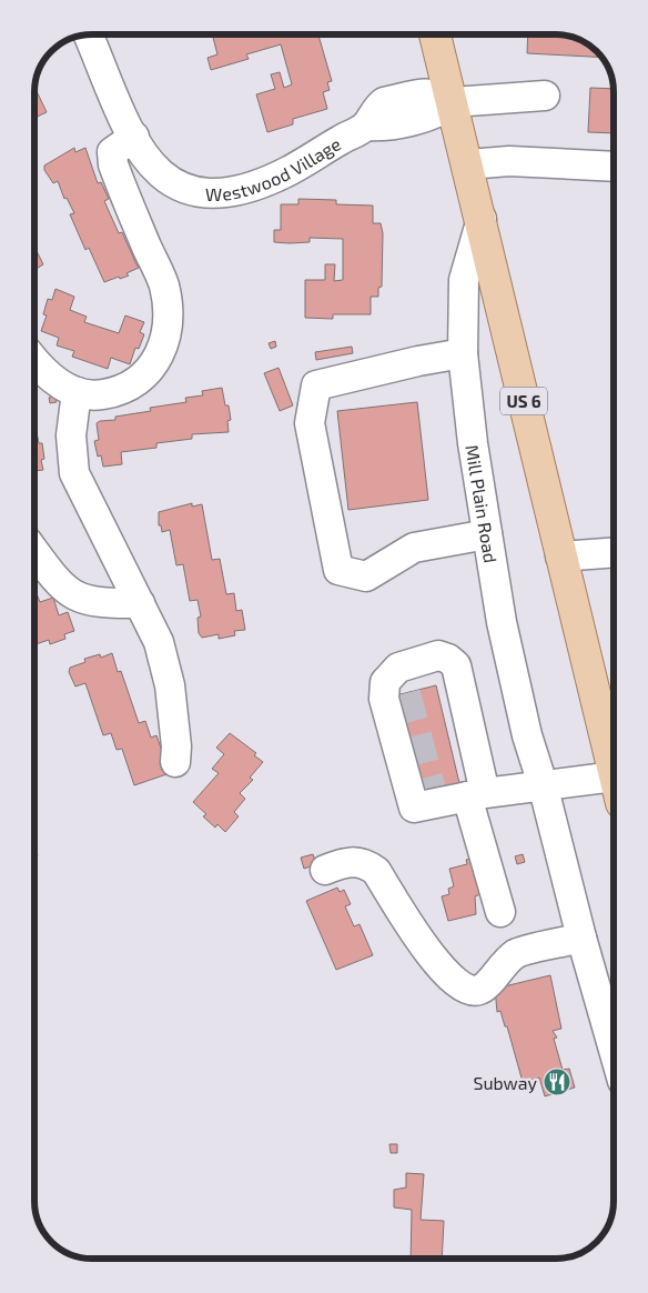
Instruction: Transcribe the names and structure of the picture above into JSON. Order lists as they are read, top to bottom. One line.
{"streets":{"main road":["US 6","Mill Plain Road"],"street":["Westwood Village"]},"crossings":[["Westwood Village","Mill Plain Road"]],"places":{"restaurant":["Subway"]}}
